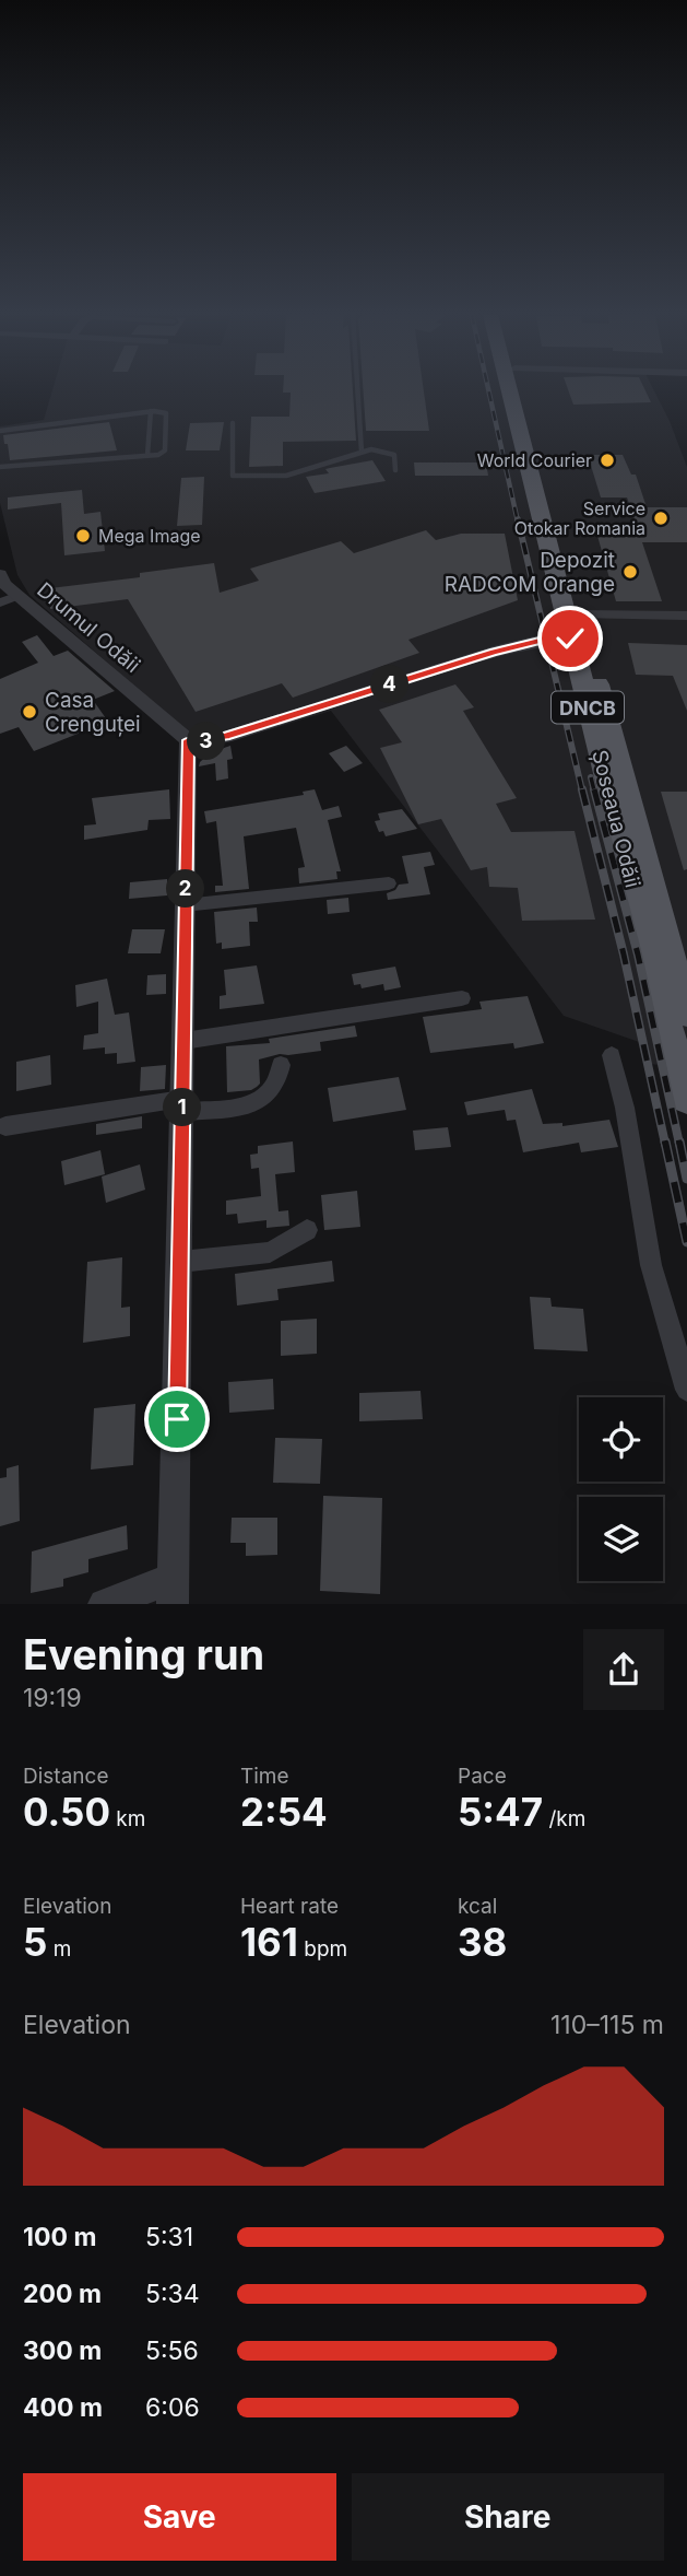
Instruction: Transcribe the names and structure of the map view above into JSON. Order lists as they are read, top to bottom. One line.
{"streets":{"main road":["DNCB","Șoseaua Odăii"],"street":["Drumul Odăii"]},"places":["World Courier","Service Otokar Romania","Mega Image","Depozit RADCOM Orange","Casa Crenguței"],"page":{"pins":["4","3","2","1"],"heading":["Evening run","19:19"],"stats":[["Distance","0.50 km"],["Time","2:54"],["Pace","5:47 /km"],["Elevation","5 m"],["Heart rate","161 bpm"],["kcal","38"]],"chart":["Elevation","110–115 m"],"list":[{"name":"100 m","note":"5:31"},{"name":"200 m","note":"5:34"},{"name":"300 m","note":"5:56"},{"name":"400 m","note":"6:06"}],"buttons":["Save","Share"]}}
